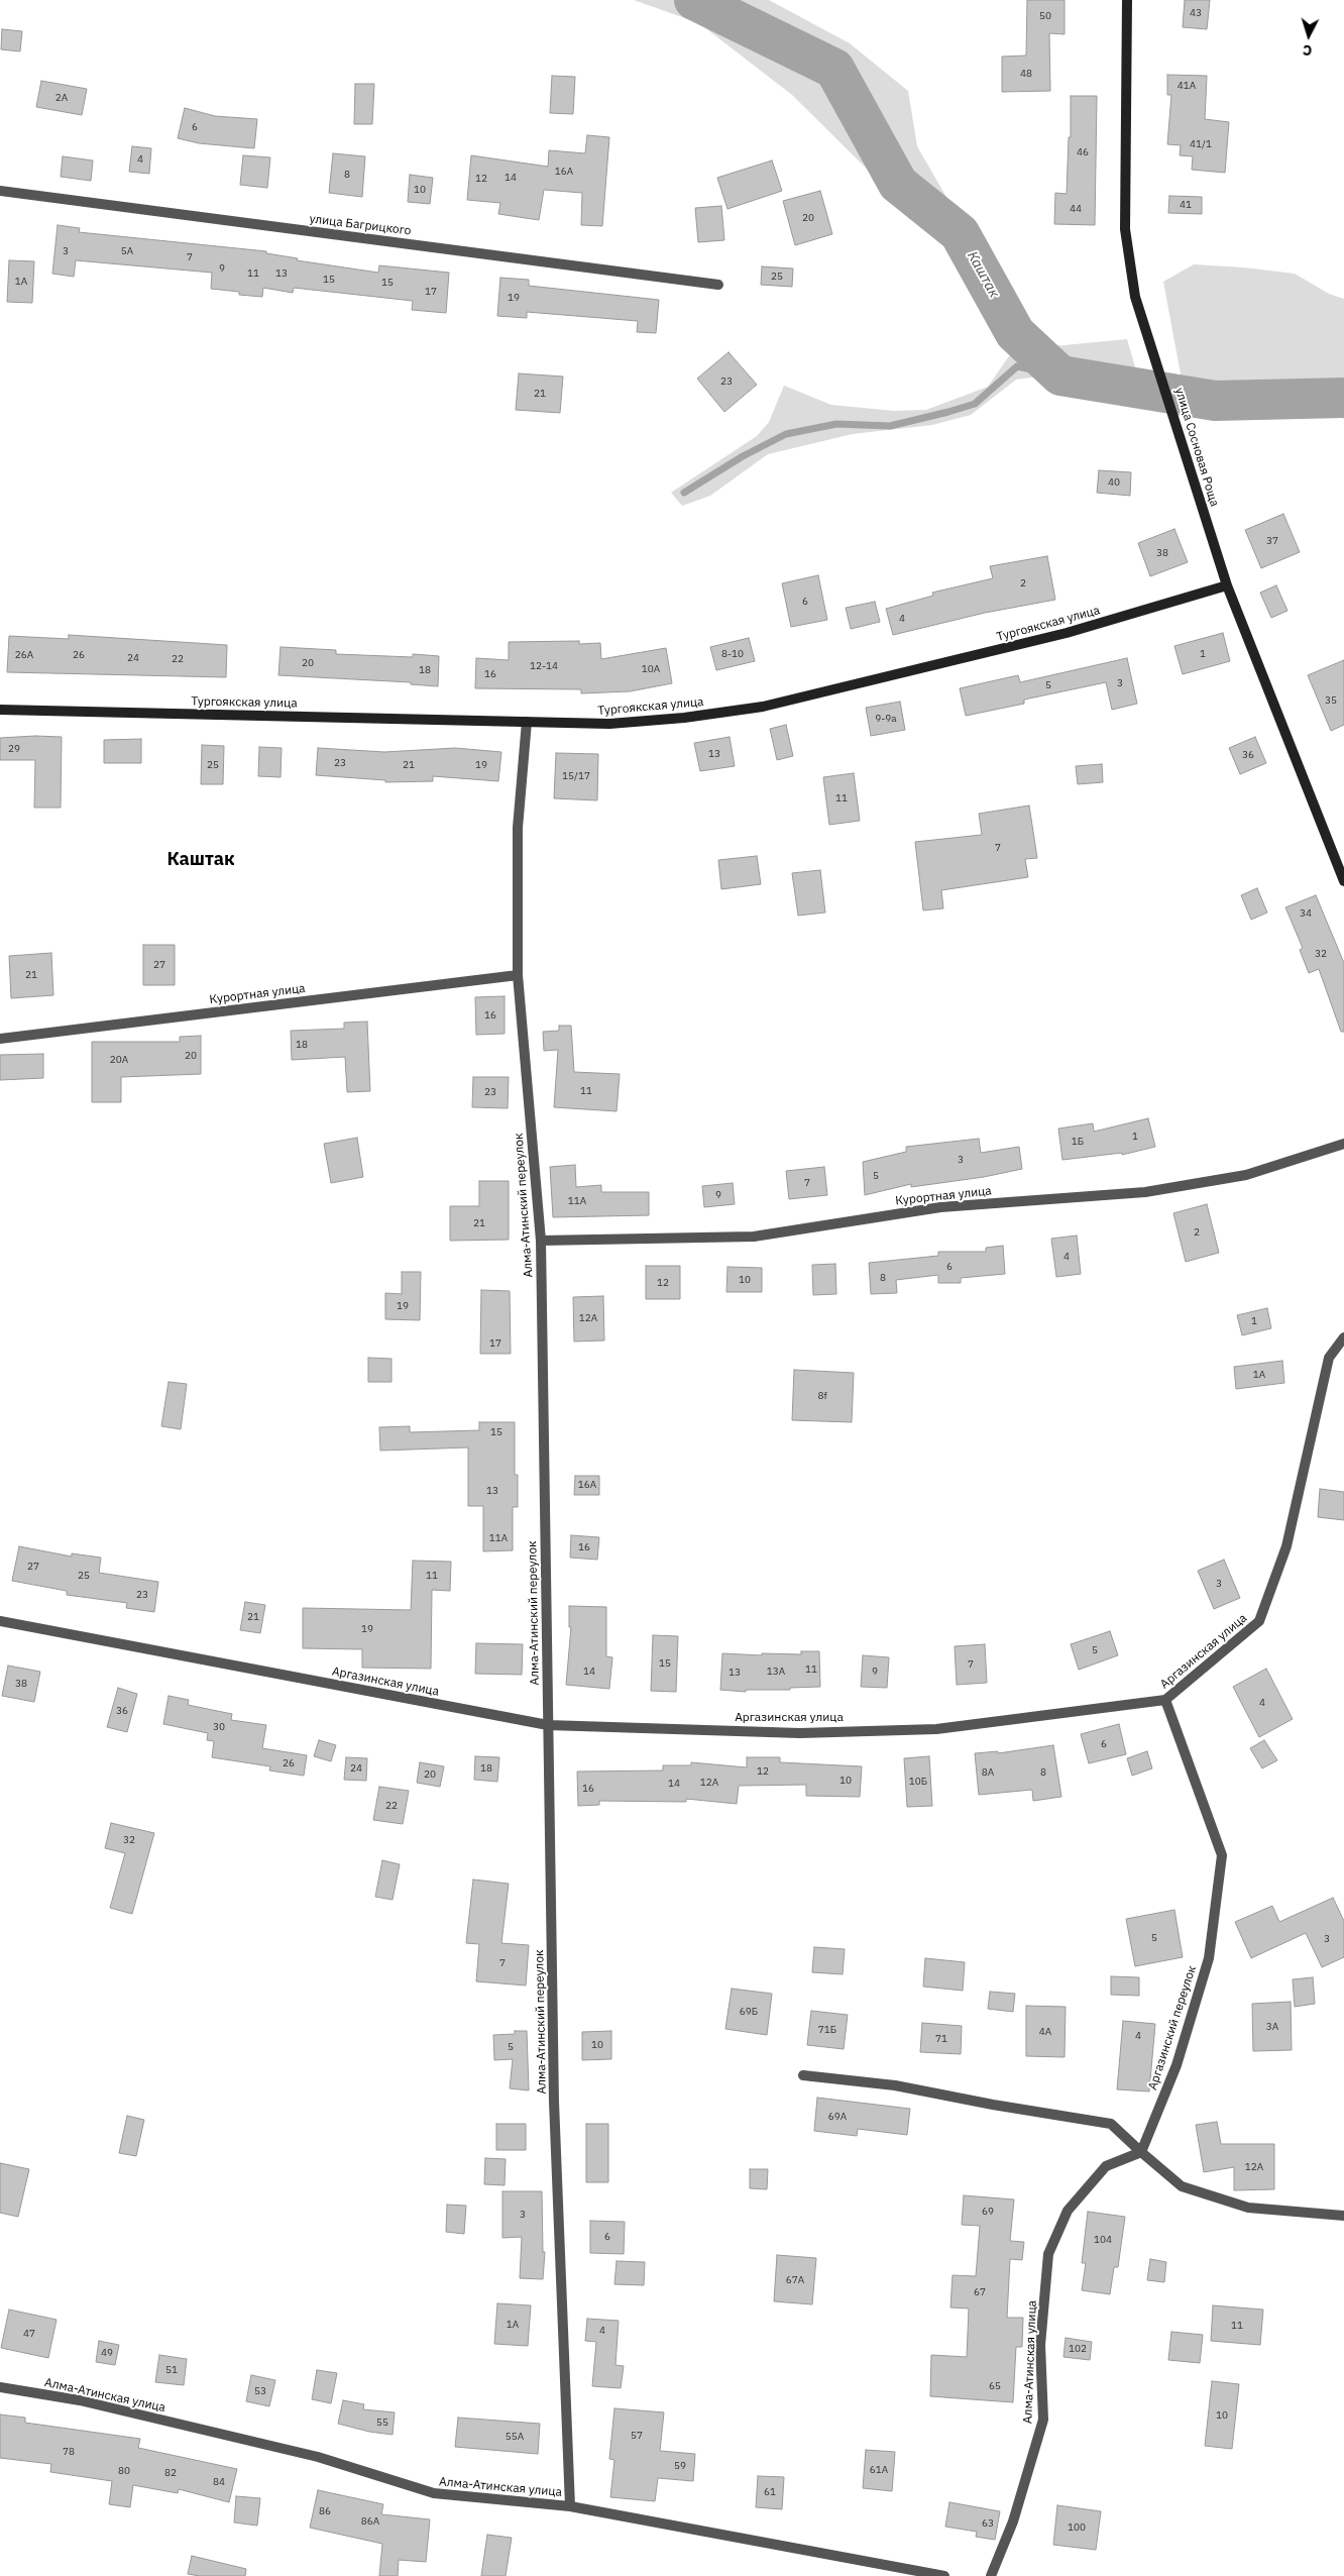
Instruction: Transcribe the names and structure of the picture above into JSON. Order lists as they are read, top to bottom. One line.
{"streets":{"main road":["улица Сосновая Роща","Тургоякская улица"],"street":["улица Багрицкого","Курортная улица","Алма-Атинский переулок","Аргазинская улица","Аргазинский переулок","Алма-Атинская улица"]},"crossings":[["улица Сосновая Роща","Тургоякская улица"],["Тургоякская улица","Алма-Атинский переулок"],["Курортная улица","Алма-Атинский переулок"],["Алма-Атинский переулок","Аргазинская улица"],["Алма-Атинский переулок","Алма-Атинская улица"],["Аргазинская улица","Аргазинский переулок"],["Аргазинский переулок","Алма-Атинская улица"]],"districts":["Каштак"],"water":["Каштак"],"house_numbers":["43","50","48","41А","2А","6","41/1","46","4","16А","8","14","12","10","41","44","20","3","5А","7","9","11","13","25","15","1А","15","17","19","23","21","40","37","38","2","6","4","8-10","1","26А","26","24","22","20","12-14","10А","18","16","3","5","35","9-9а","29","13","36","23","25","21","19","15/17","11","7","34","32","27","21","16","18","20","20А","11","23","1","1Б","3","5","7","9","11А","21","2","4","6","8","10","12","19","12А","1","17","1А","8f","15","16А","13","11А","16","27","25","11","3","23","21","19","5","15","7","11","14","13А","9","13","38","4","36","30","6","26","24","18","12","8А","8","20","10","10Б","12А","14","16","22","32","5","3","7","69Б","3А","71Б","4А","4","71","10","5","69А","12А","69","3","6","104","67А","67","1А","11","4","47","102","49","51","65","53","10","55","57","55А","78","59","61А","80","82","84","61","86","86А","63","100"],"north":"bottom"}
